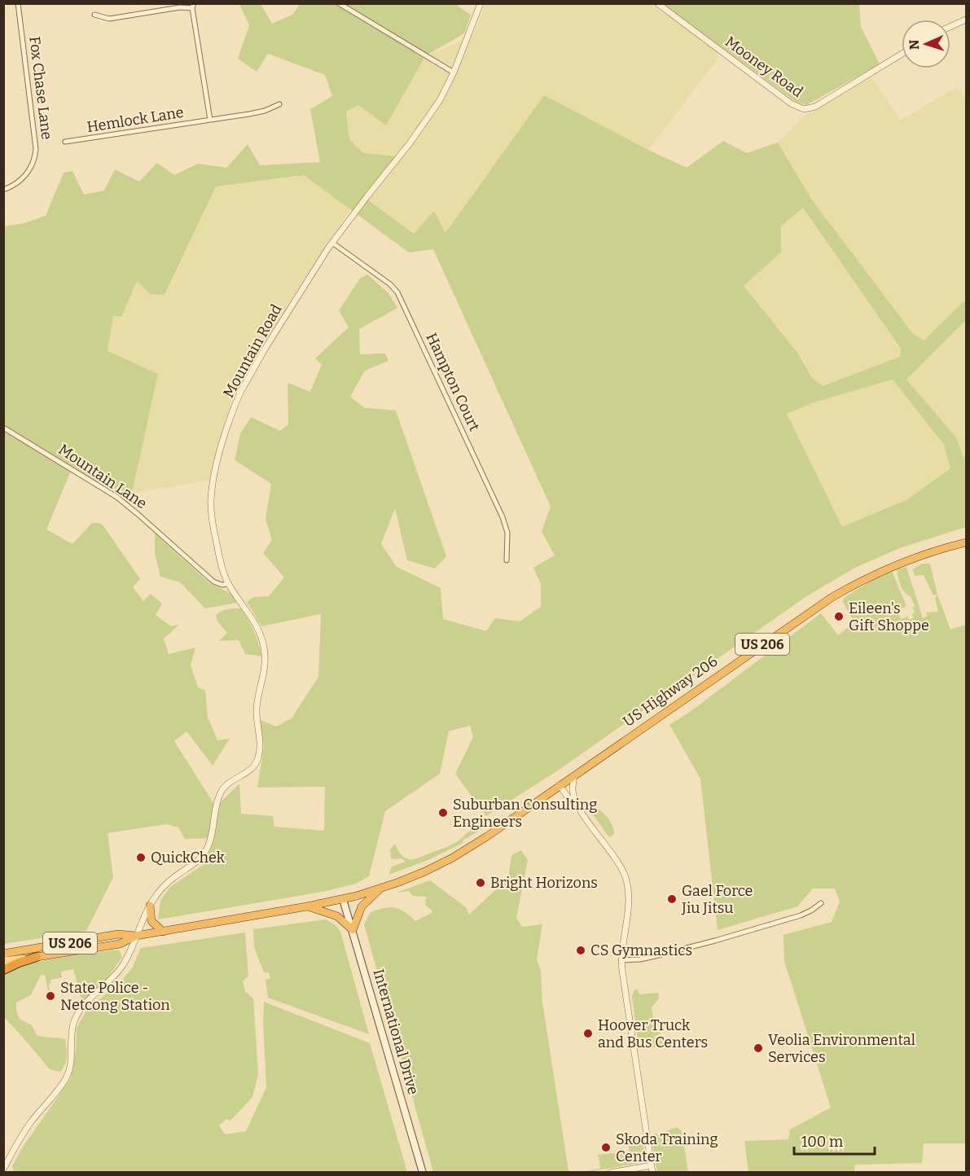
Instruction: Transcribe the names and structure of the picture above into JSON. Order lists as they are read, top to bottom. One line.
{"streets":{"highway":["US 206","US Highway 206"],"main road":["International Drive"],"street":["Mooney Road","Fox Chase Lane","Hemlock Lane","Mountain Road","Hampton Court","Mountain Lane"]},"crossings":[["Mountain Road","Hampton Court"],["Mountain Road","Mountain Lane"],["Mountain Road","US 206"],["US 206","US Highway 206"],["US 206","International Drive"]],"places":["Eileen's Gift Shoppe","Suburban Consulting Engineers","QuickChek","Bright Horizons","Gael Force Jiu Jitsu","CS Gymnastics","State Police - Netcong Station","Hoover Truck and Bus Centers","Veolia Environmental Services","Skoda Training Center"],"scale_bar":"100 m","north":"left"}
